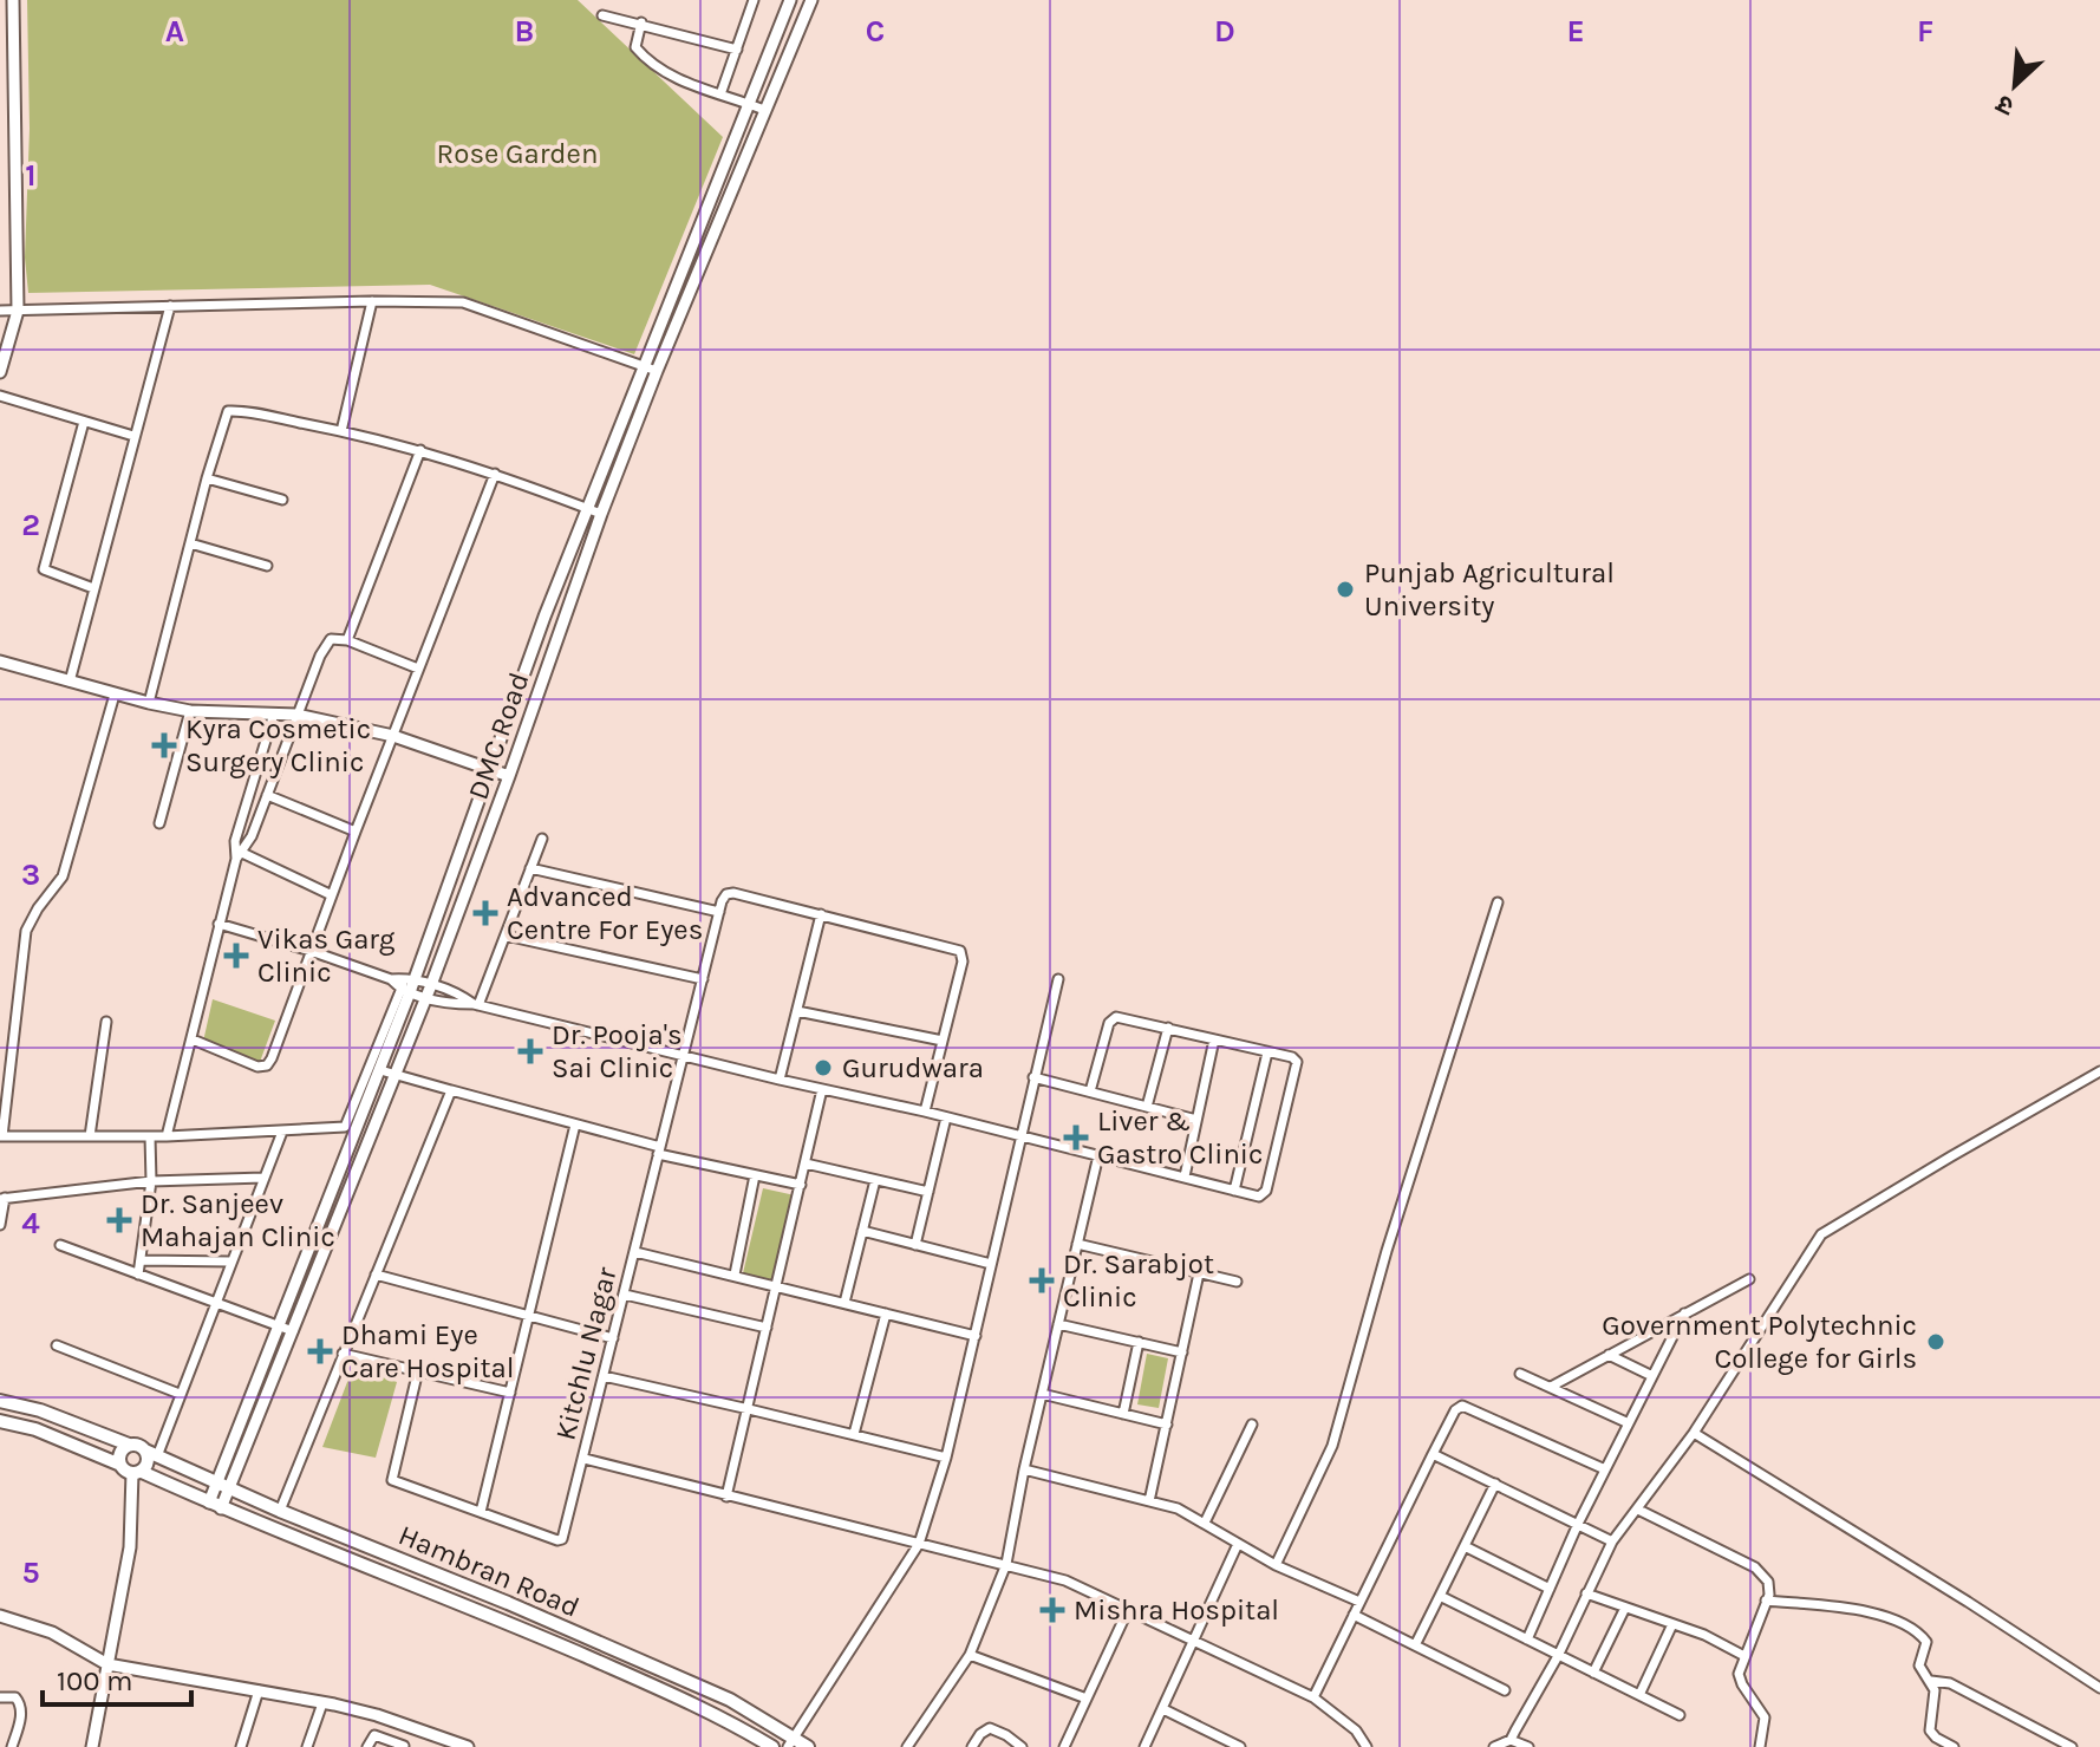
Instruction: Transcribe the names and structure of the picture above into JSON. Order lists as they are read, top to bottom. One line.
{"streets":{"main road":["Hambran Road"],"street":["DMC Road","Kitchlu Nagar"]},"crossings":[["DMC Road","Hambran Road"]],"parks":["Rose Garden"],"places":{"other":["Punjab Agricultural University","Gurudwara","Government Polytechnic College for Girls"],"health":["Kyra Cosmetic Surgery Clinic","Advanced Centre For Eyes","Vikas Garg Clinic","Dr. Pooja's Sai Clinic","Liver & Gastro Clinic","Dr. Sanjeev Mahajan Clinic","Dr. Sarabjot Clinic","Dhami Eye Care Hospital","Mishra Hospital"]},"scale_bar":"100 m","north":"bottom left","grid":{"columns":["A","B","C","D","E","F"],"rows":["1","2","3","4","5"]}}
